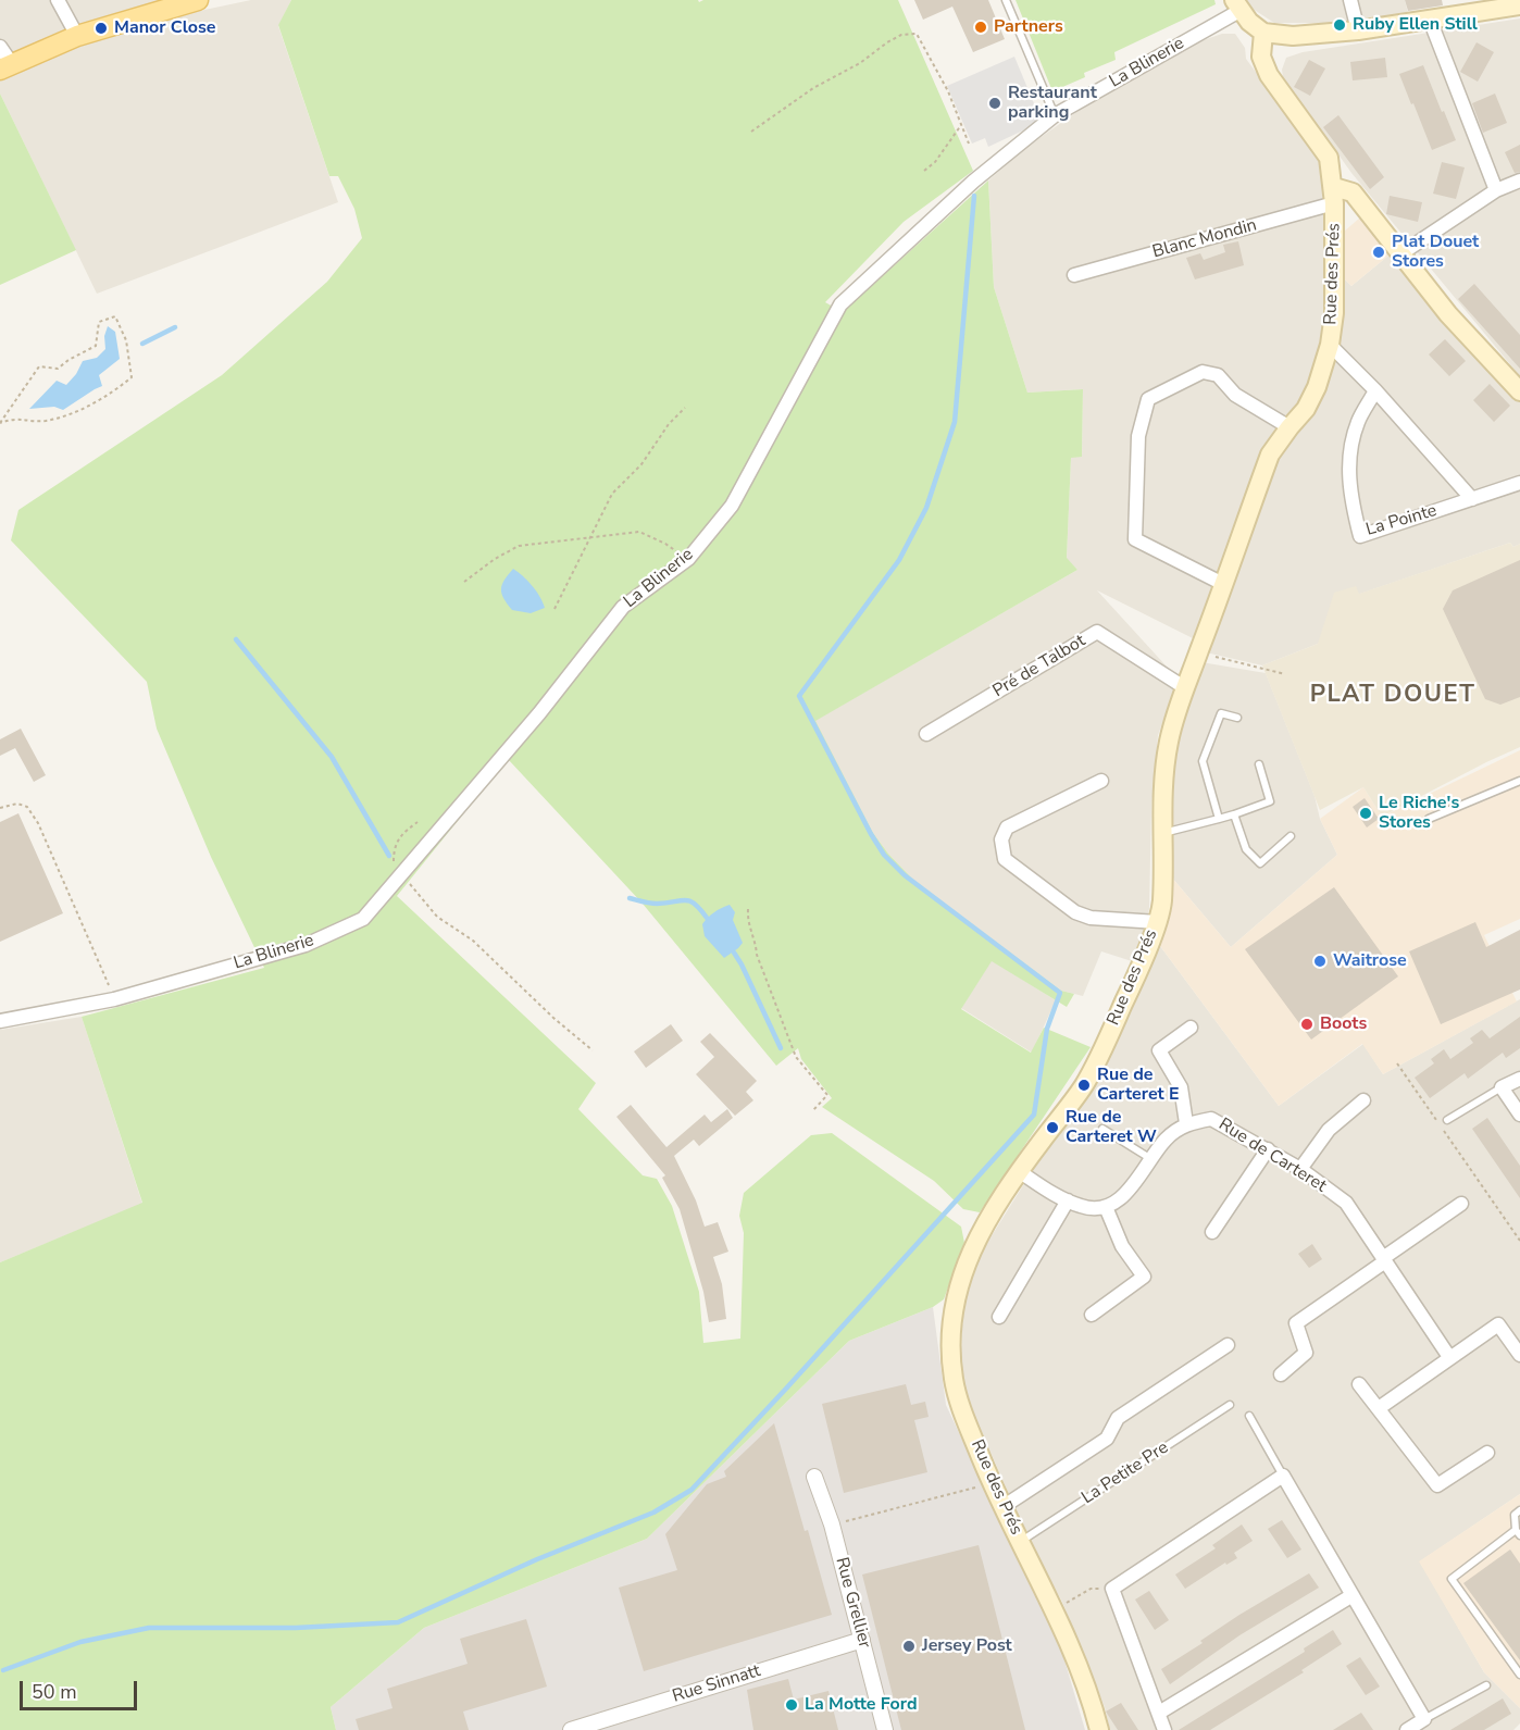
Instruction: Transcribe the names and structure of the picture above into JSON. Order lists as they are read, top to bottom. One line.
{"streets":{"main road":["Rue des Prés"],"street":["La Blinerie","Blanc Mondin","La Pointe","Pré de Talbot","Rue de Carteret","Rue Grellier","Rue Sinnatt"],"lane":["La Petite Pre"]},"crossings":[["Blanc Mondin","Rue des Prés"],["Rue des Prés","Pré de Talbot"],["Rue des Prés","La Petite Pre"],["Rue Grellier","Rue Sinnatt"]],"districts":["PLAT DOUET"],"places":["Ruby Ellen Still","Partners","Manor Close","Restaurant parking","Plat Douet Stores","Le Riche's Stores","Waitrose","Boots","Rue de Carteret E","Rue de Carteret W","Jersey Post","La Motte Ford"],"scale_bar":"50 m"}
